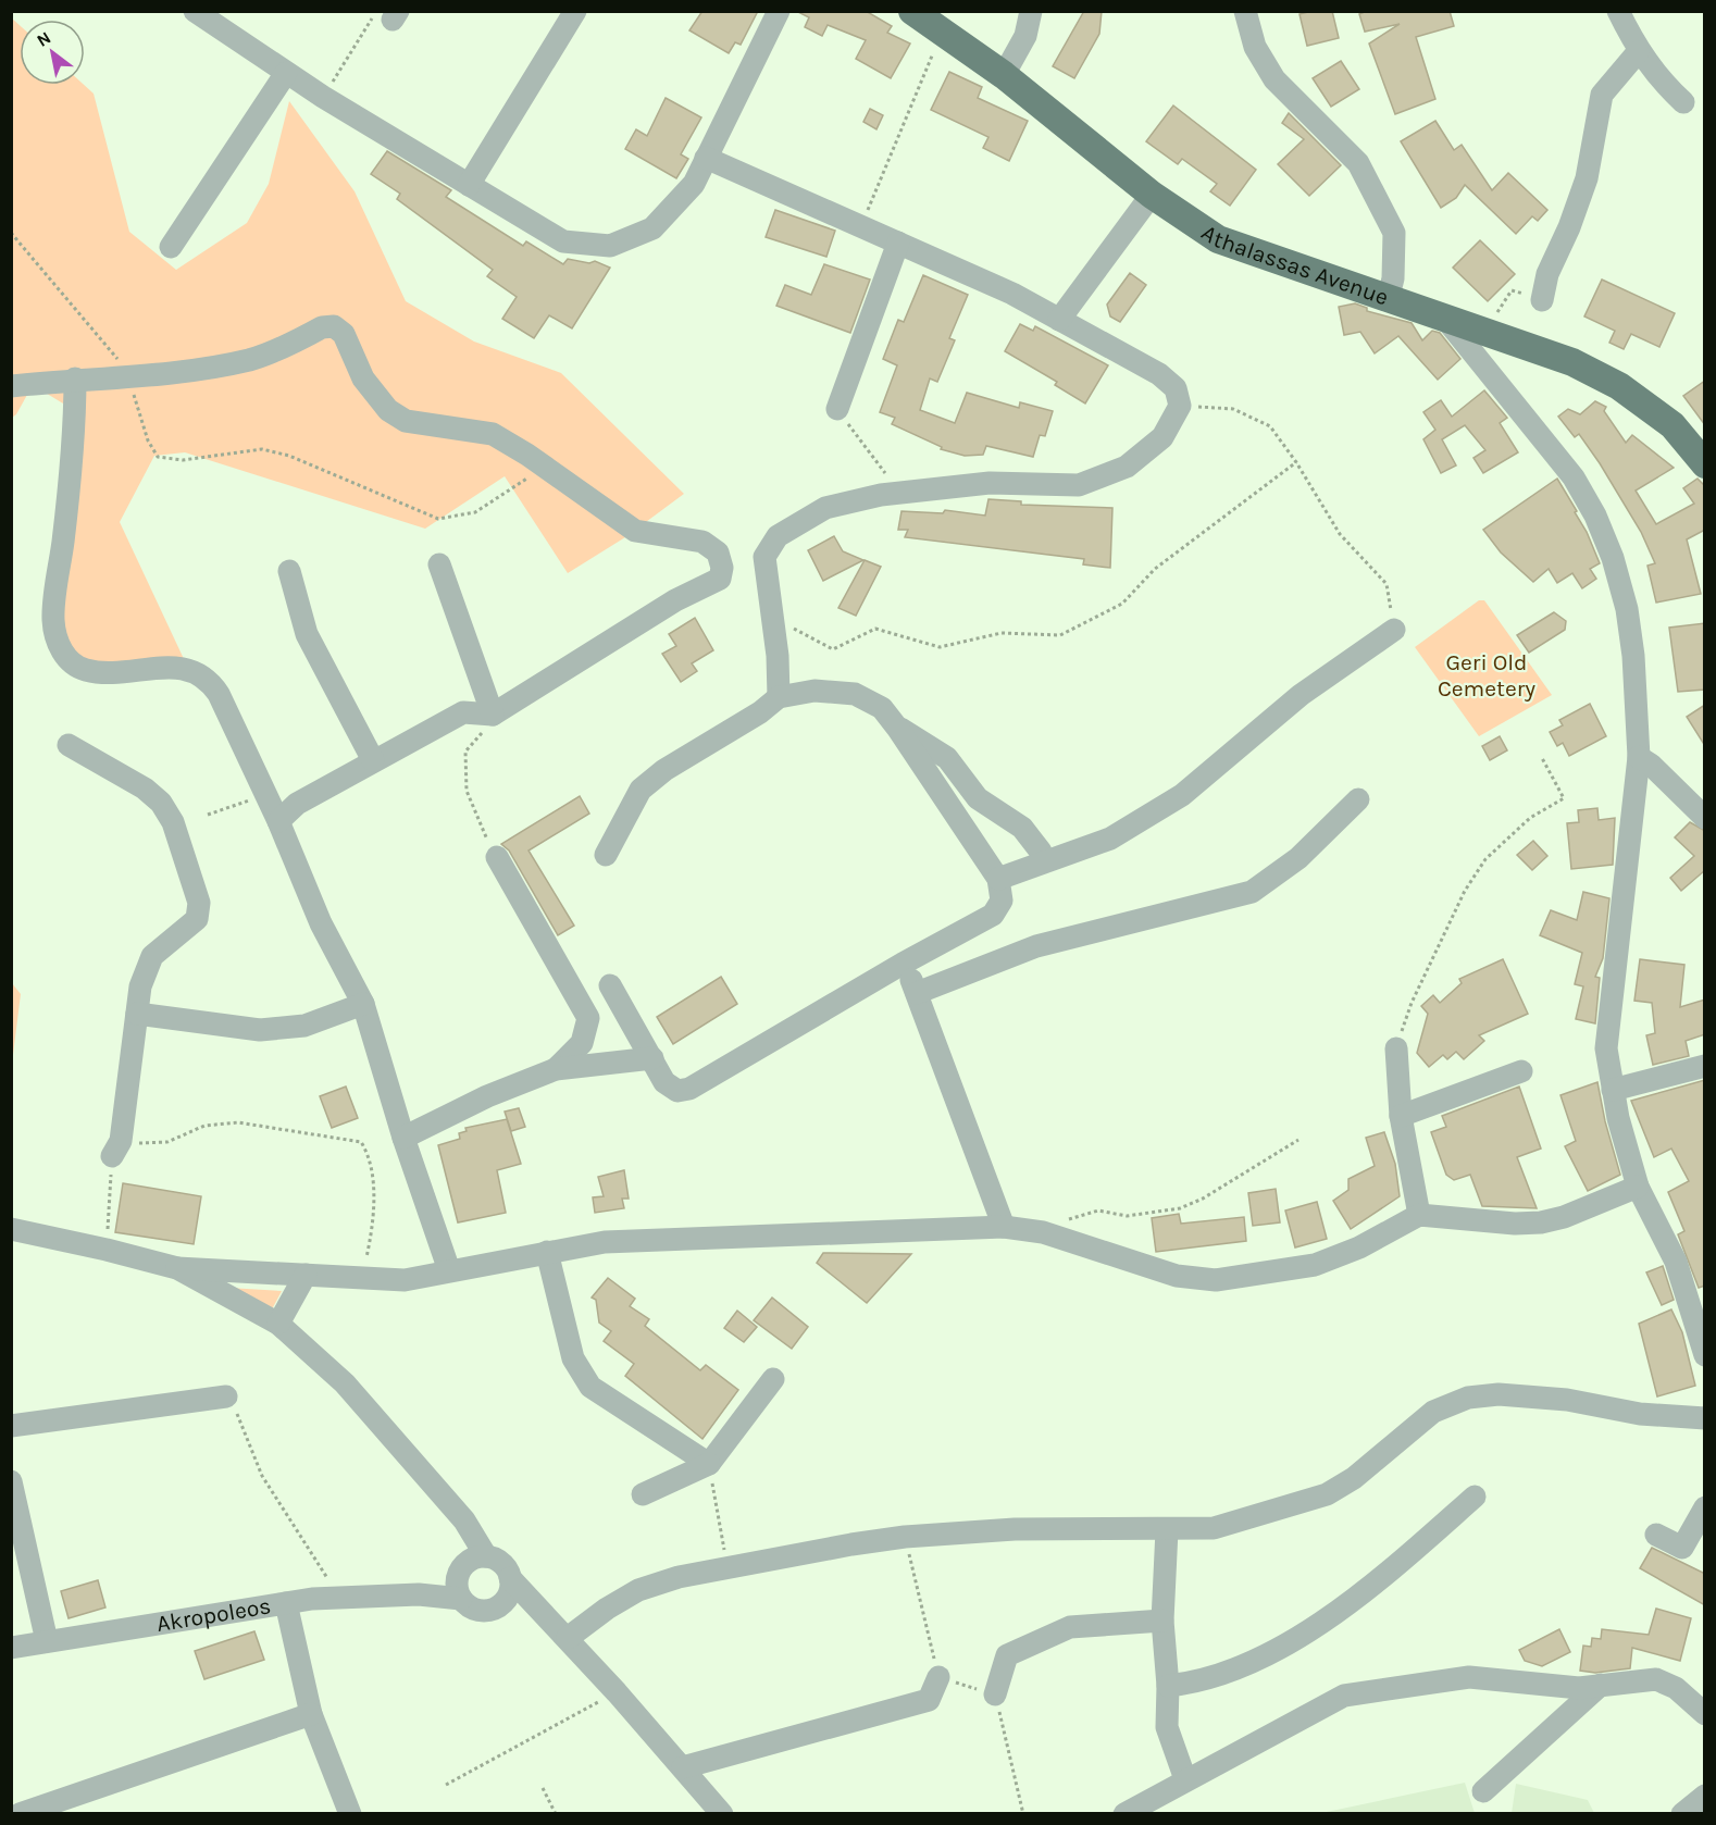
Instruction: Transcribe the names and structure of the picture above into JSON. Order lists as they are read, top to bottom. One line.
{"streets":{"main road":["Athalassas Avenue"],"street":["Akropoleos"]},"parks":["Geri Old Cemetery"],"north":"top left"}
